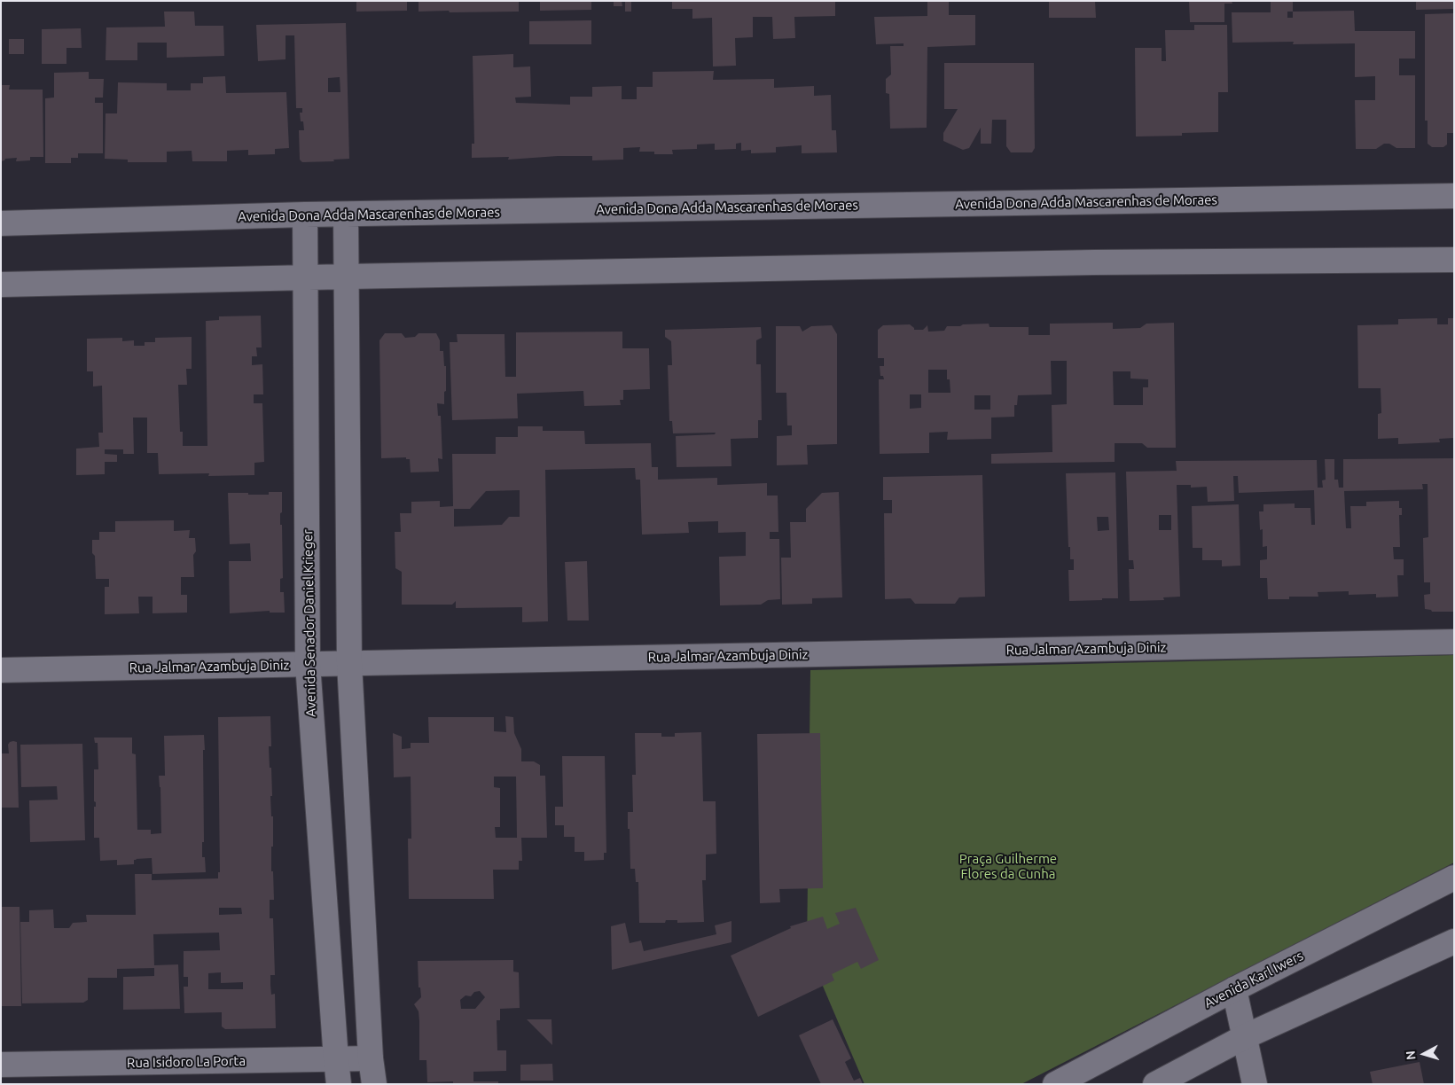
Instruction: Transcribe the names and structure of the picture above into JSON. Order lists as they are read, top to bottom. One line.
{"streets":{"street":["Avenida Dona Adda Mascarenhas de Moraes","Avenida Senador Daniel Krieger","Rua Jalmar Azambuja Diniz","Avenida Karl Iwers","Rua Isidoro La Porta"]},"crossings":[["Avenida Dona Adda Mascarenhas de Moraes","Avenida Senador Daniel Krieger"],["Avenida Senador Daniel Krieger","Rua Jalmar Azambuja Diniz"],["Avenida Senador Daniel Krieger","Rua Isidoro La Porta"]],"parks":["Praça Guilherme Flores da Cunha"],"north":"left"}
